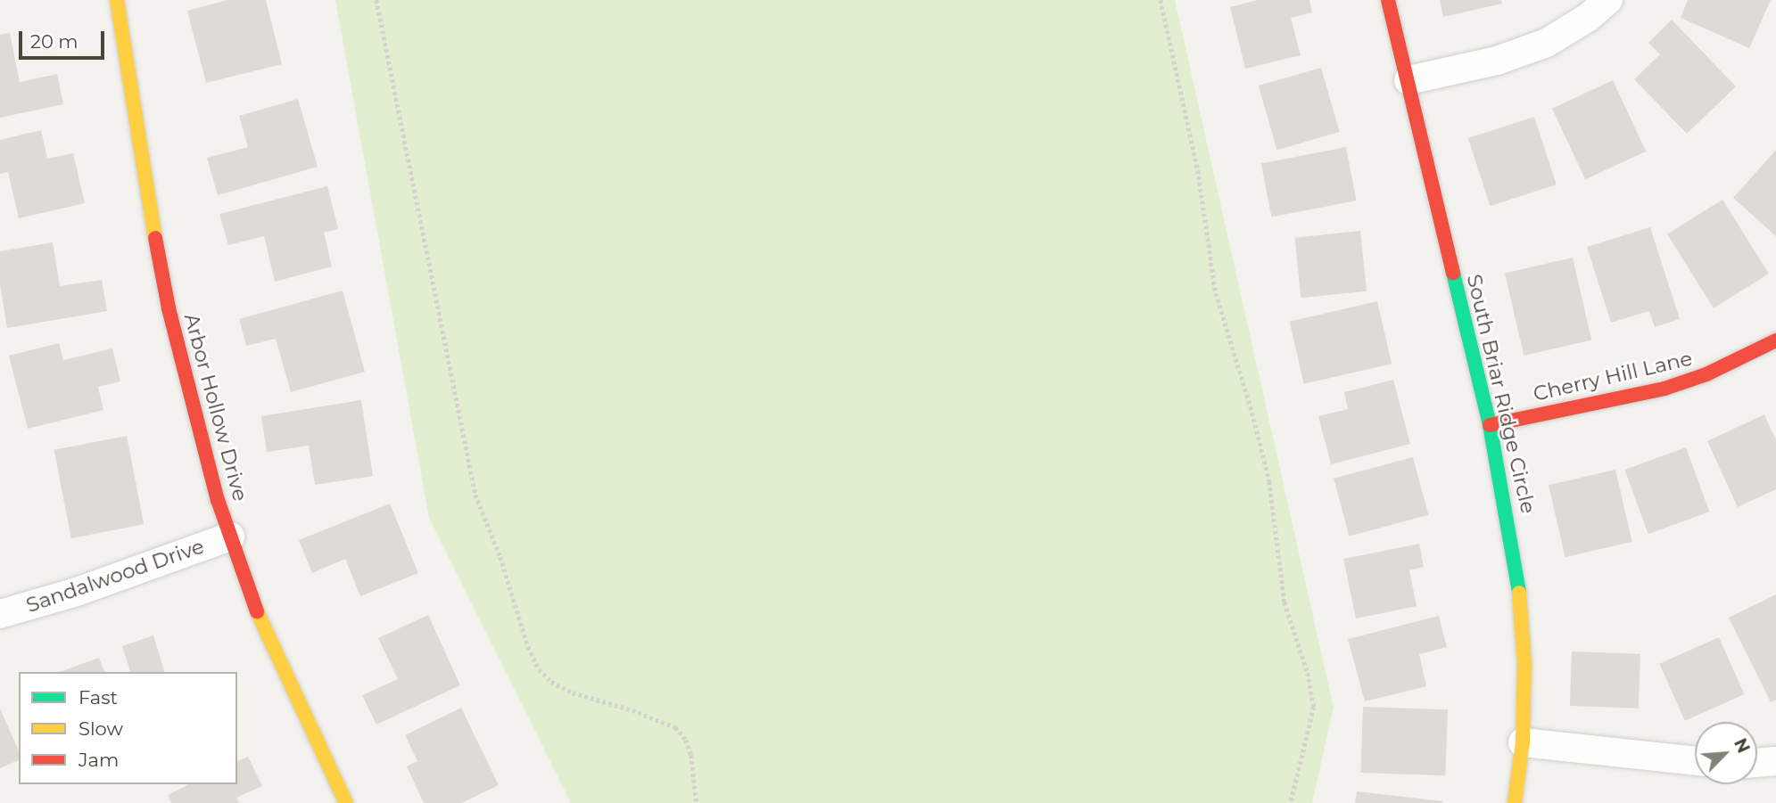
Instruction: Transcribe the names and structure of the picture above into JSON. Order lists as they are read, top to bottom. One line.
{"streets":{"street":["Cherry Hill Lane","South Briar Ridge Circle","Arbor Hollow Drive","Sandalwood Drive"]},"crossings":[["Cherry Hill Lane","South Briar Ridge Circle"],["Arbor Hollow Drive","Sandalwood Drive"]],"legend":["Fast","Slow","Jam"],"scale_bar":"20 m","north":"top right"}
